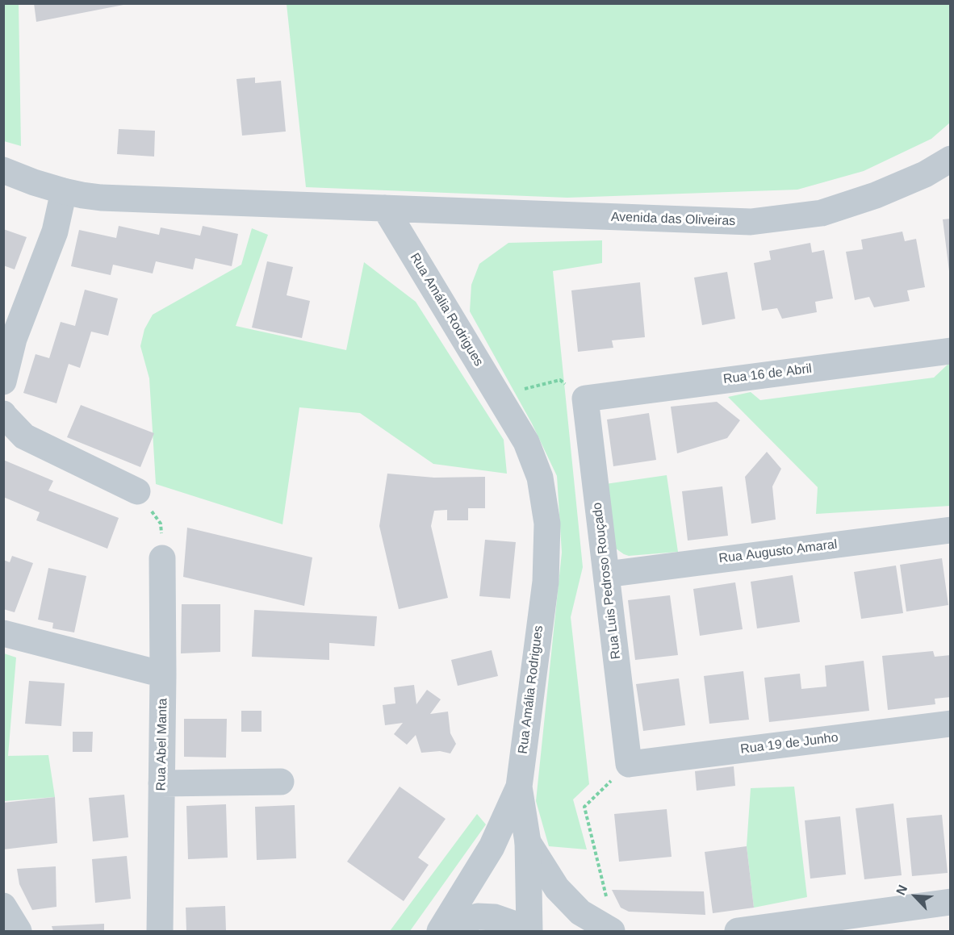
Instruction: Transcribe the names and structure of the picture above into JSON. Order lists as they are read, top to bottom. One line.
{"streets":{"street":["Avenida das Oliveiras","Rua Amália Rodrigues","Rua 16 de Abril","Rua Augusto Amaral","Rua Luis Pedroso Rouçado","Rua 19 de Junho","Rua Abel Manta"]},"crossings":[["Avenida das Oliveiras","Rua Amália Rodrigues"],["Rua 16 de Abril","Rua Luis Pedroso Rouçado"],["Rua Augusto Amaral","Rua Luis Pedroso Rouçado"],["Rua Luis Pedroso Rouçado","Rua 19 de Junho"]],"north":"top left"}
